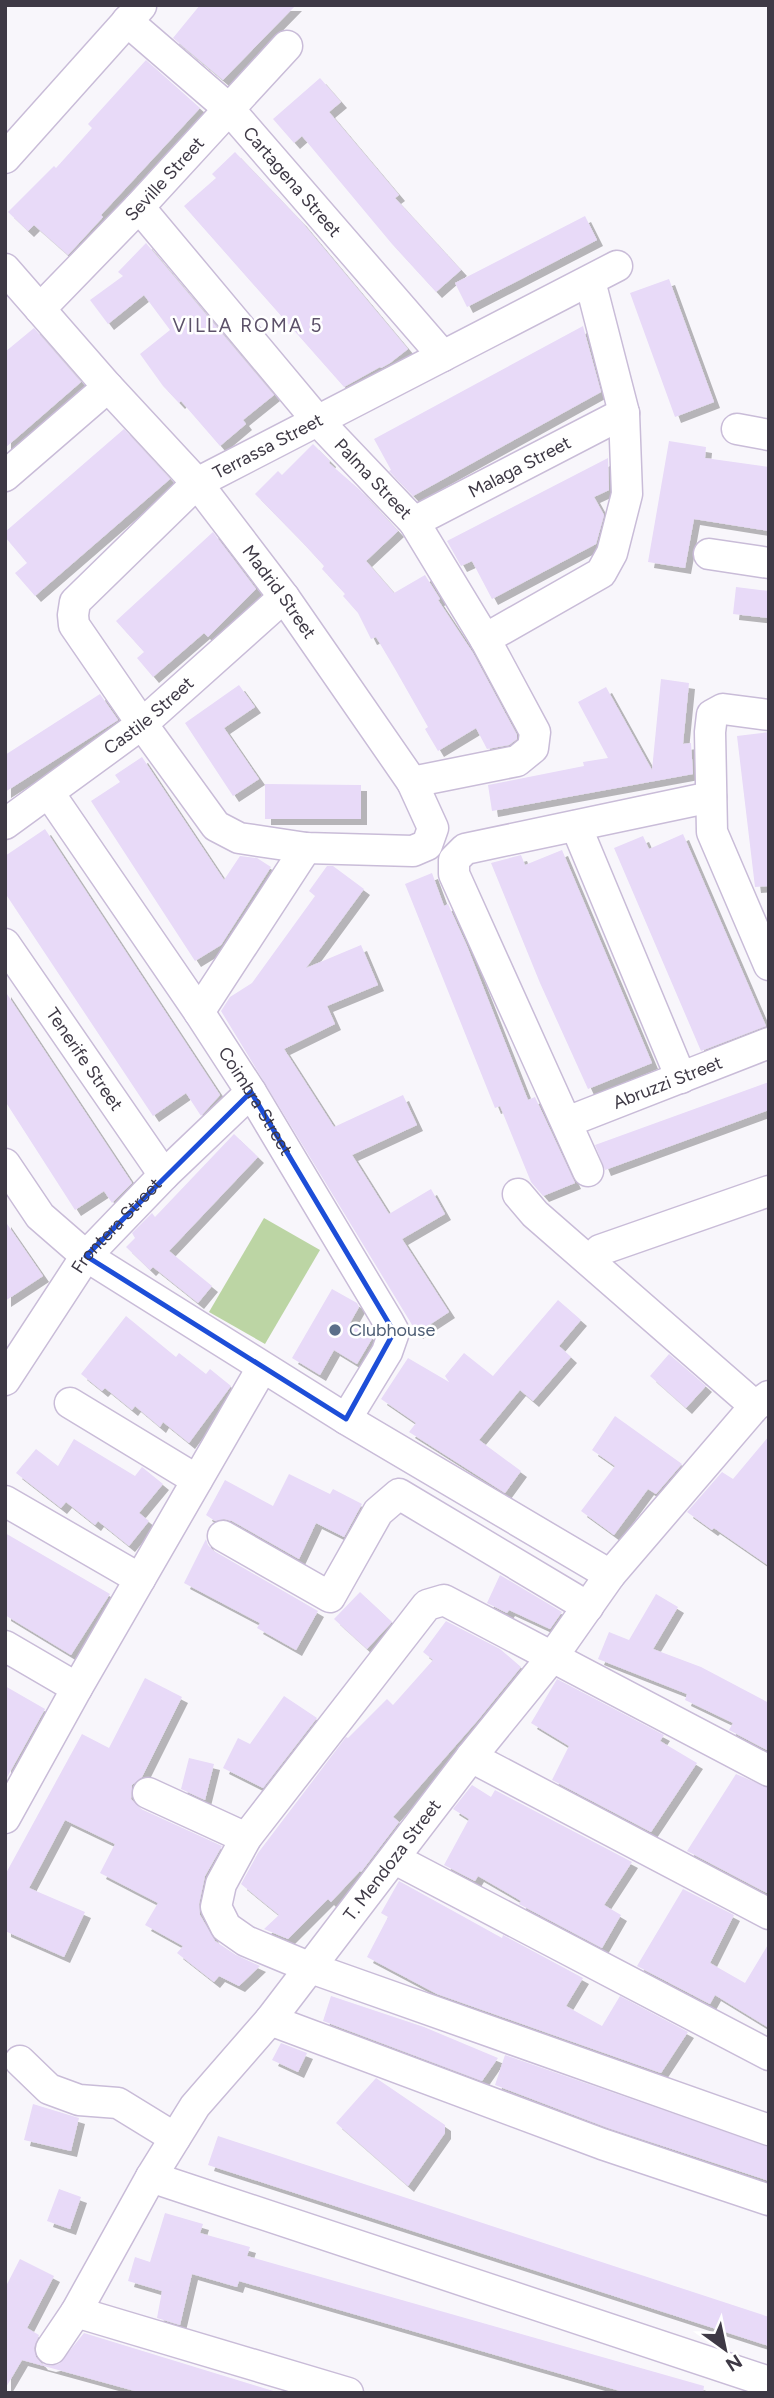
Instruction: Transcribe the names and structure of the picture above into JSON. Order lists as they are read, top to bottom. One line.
{"streets":{"street":["Seville Street","Cartagena Street","Terrassa Street","Malaga Street","Palma Street","Madrid Street","Castile Street","Tenerife Street","Abruzzi Street","Coimbra Street","Frontera Street","T. Mendoza Street"]},"crossings":[["Seville Street","Cartagena Street"],["Seville Street","Palma Street"],["Seville Street","Madrid Street"],["Cartagena Street","Terrassa Street"],["Terrassa Street","Palma Street"],["Terrassa Street","Madrid Street"],["Terrassa Street","Castile Street"],["Malaga Street","Palma Street"],["Palma Street","Madrid Street"],["Madrid Street","Castile Street"],["Castile Street","Coimbra Street"],["Tenerife Street","Frontera Street"],["Coimbra Street","Frontera Street"]],"districts":["VILLA ROMA 5"],"places":["Clubhouse"],"north":"bottom right"}
